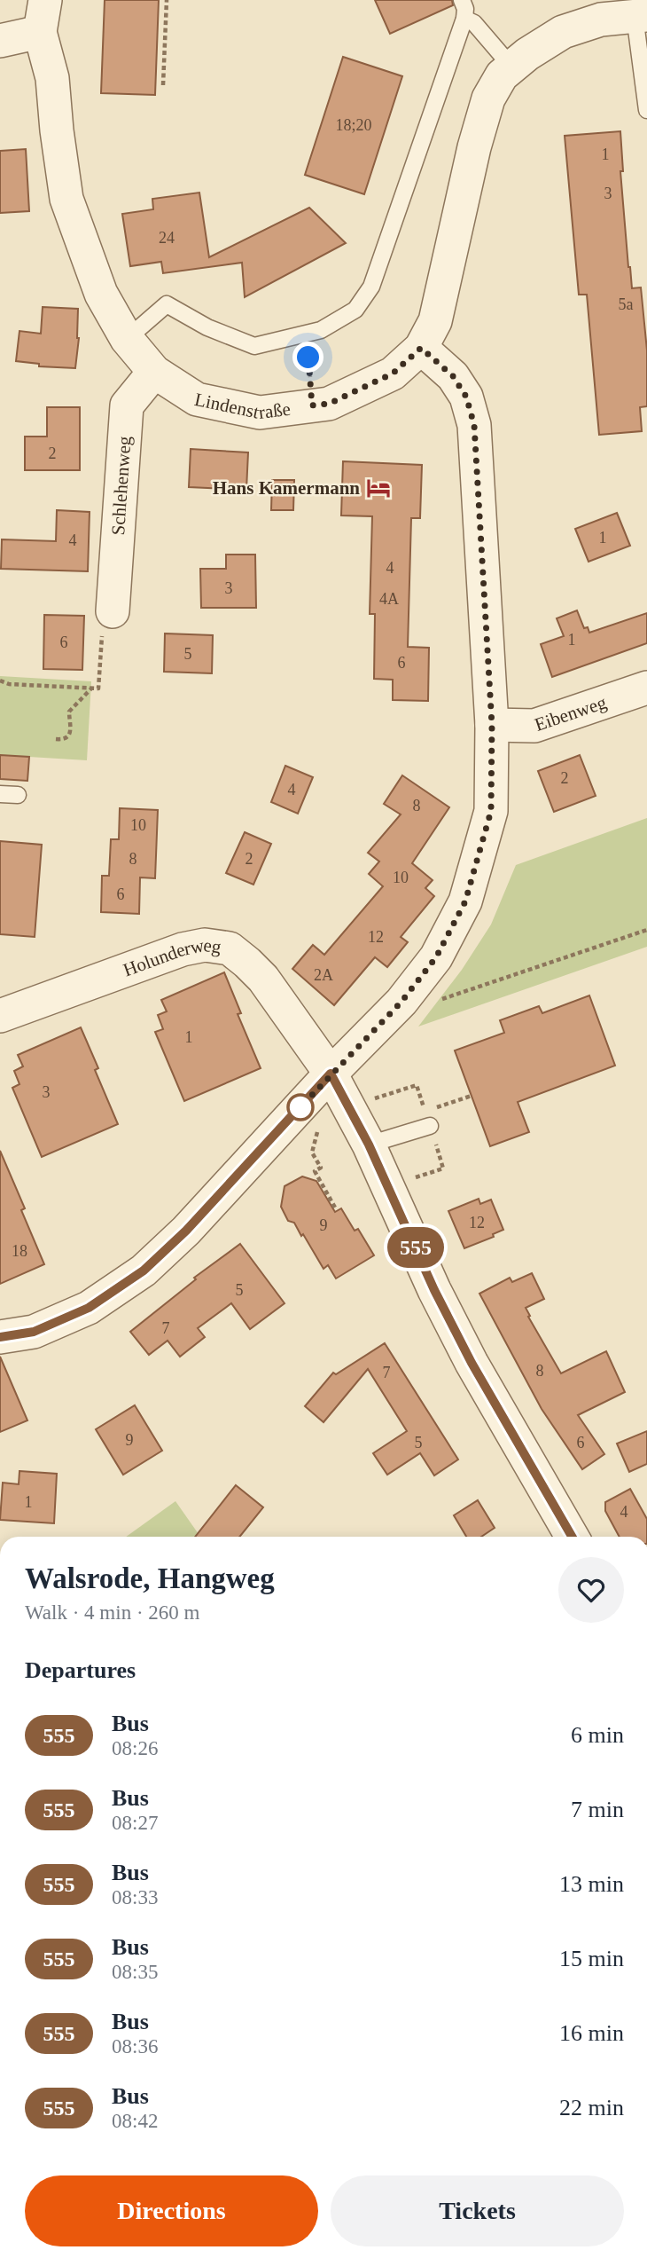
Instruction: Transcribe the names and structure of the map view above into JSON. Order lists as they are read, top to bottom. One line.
{"streets":{"street":["Lindenstraße","Schlehenweg","Eibenweg","Holunderweg"]},"crossings":[["Lindenstraße","Schlehenweg"]],"places":{"hotel":["Hans Kamermann"]},"lines":["bus line 555"],"house_numbers":["18;20","1","3","24","5a","2","1","4","4","3","4A","1","6","5","6","2","4","8","10","8","2","10","6","12","2A","1","3","12","9","18","5","7","8","7","9","5","6","1","4"],"page":{"on_map":"555","heading":[["Walsrode, Hangweg","Walk · 4 min · 260 m"],"Departures"],"list":[{"mark":"555","name":"Bus","note":"08:26","value":"6 min"},{"mark":"555","name":"Bus","note":"08:27","value":"7 min"},{"mark":"555","name":"Bus","note":"08:33","value":"13 min"},{"mark":"555","name":"Bus","note":"08:35","value":"15 min"},{"mark":"555","name":"Bus","note":"08:36","value":"16 min"},{"mark":"555","name":"Bus","note":"08:42","value":"22 min"}],"buttons":["Directions","Tickets"]}}
